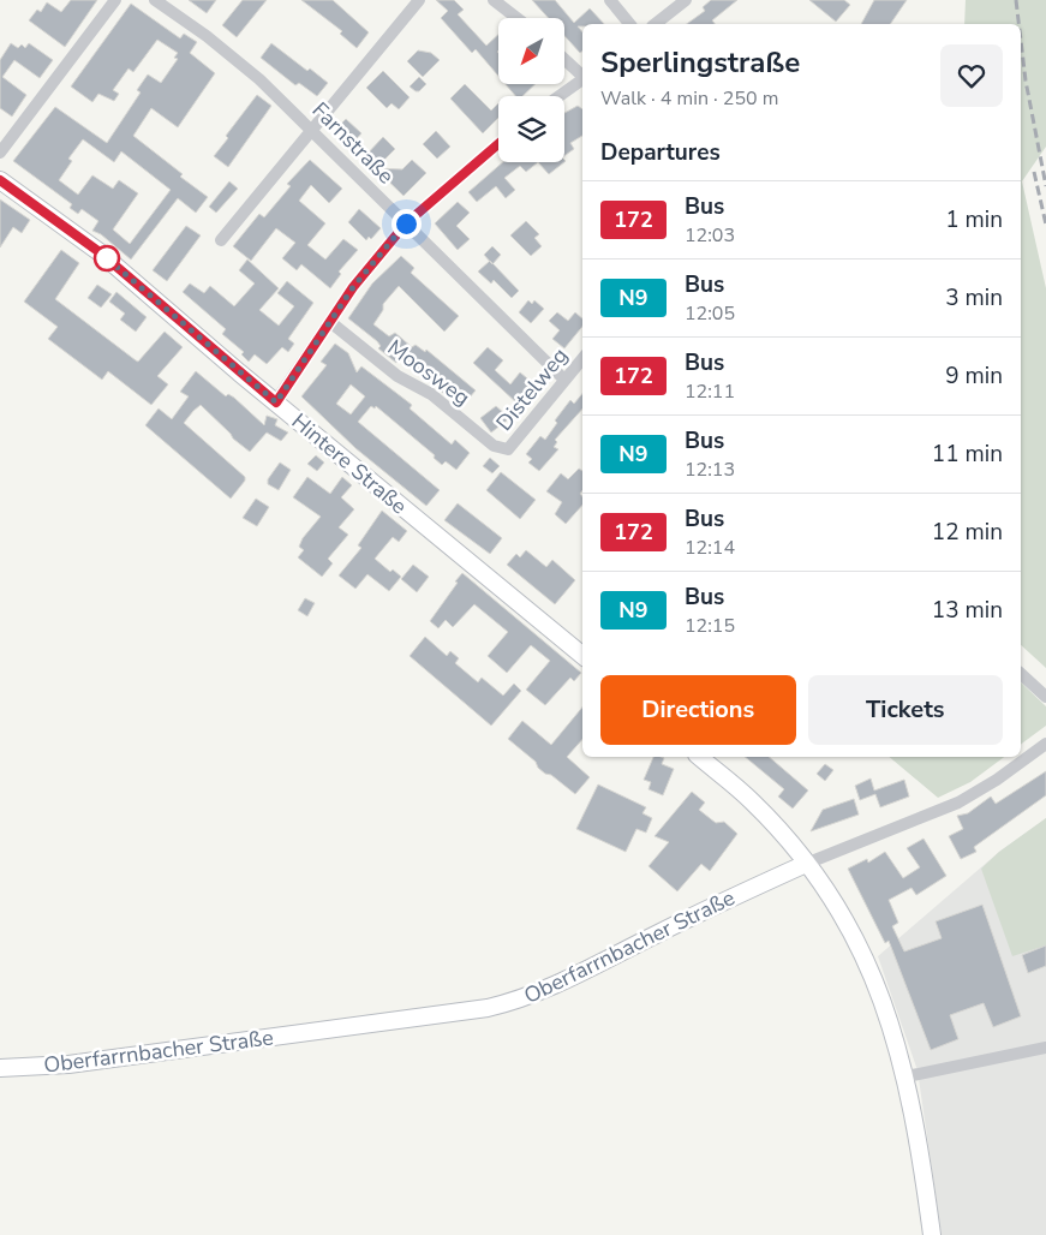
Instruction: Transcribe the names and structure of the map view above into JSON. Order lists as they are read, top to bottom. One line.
{"streets":{"street":["Farnstraße","Moosweg","Distelweg","Hintere Straße","Oberfarrnbacher Straße"]},"crossings":[["Farnstraße","Distelweg"],["Moosweg","Distelweg"]],"lines":["bus line 172"],"north":"bottom left","page":{"heading":[["Sperlingstraße","Walk · 4 min · 250 m"],"Departures"],"list":[{"mark":"172","name":"Bus","note":"12:03","value":"1 min"},{"mark":"N9","name":"Bus","note":"12:05","value":"3 min"},{"mark":"172","name":"Bus","note":"12:11","value":"9 min"},{"mark":"N9","name":"Bus","note":"12:13","value":"11 min"},{"mark":"172","name":"Bus","note":"12:14","value":"12 min"},{"mark":"N9","name":"Bus","note":"12:15","value":"13 min"}],"buttons":["Directions","Tickets"]}}
